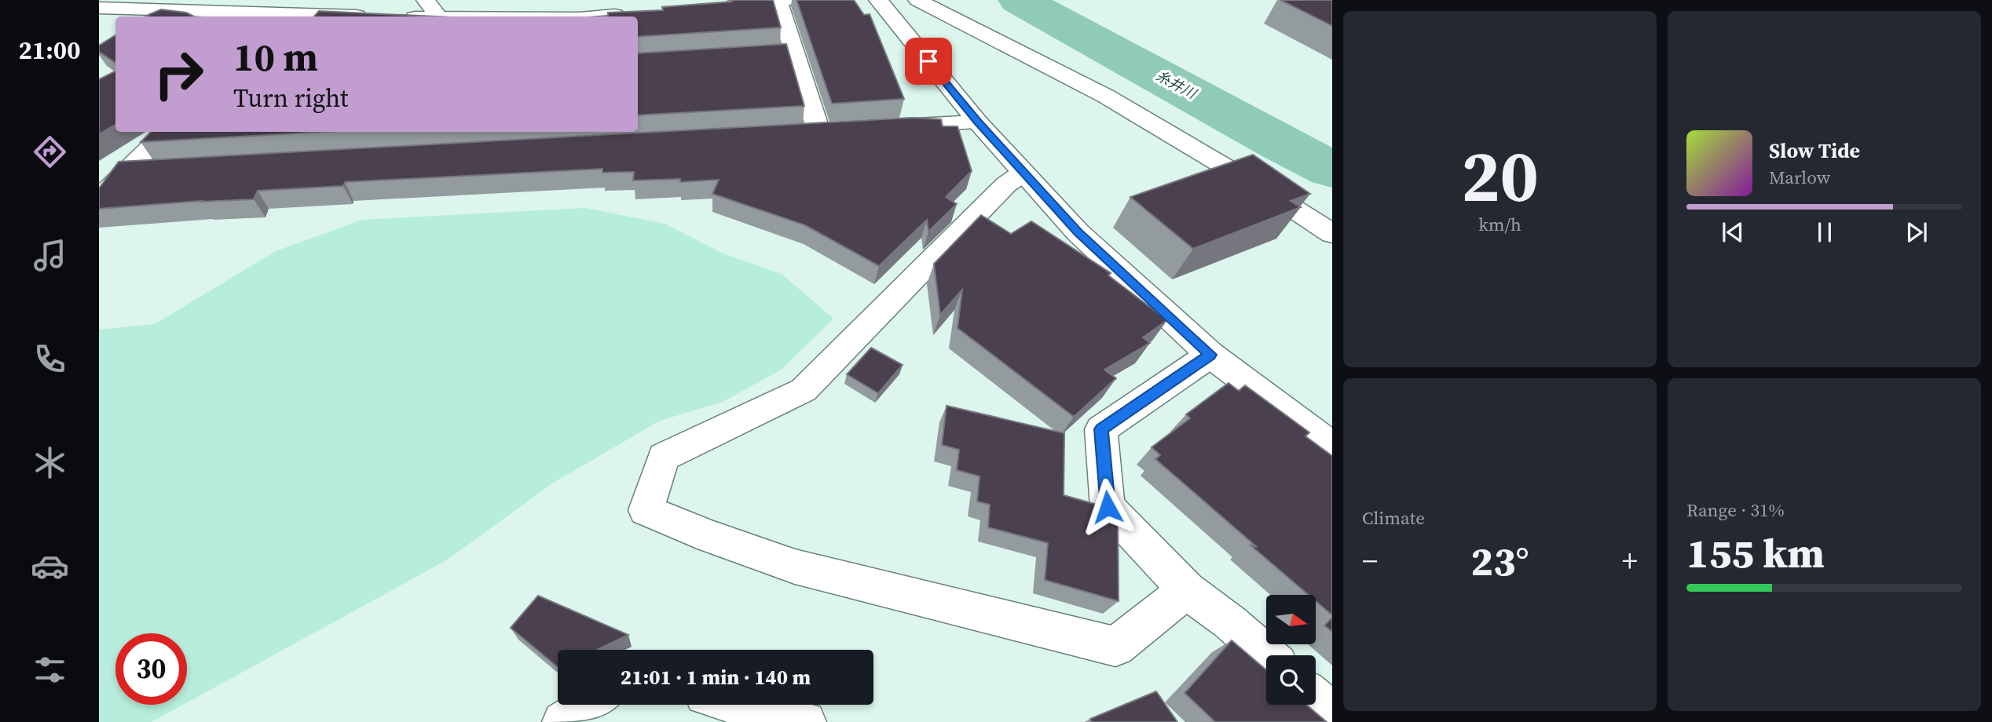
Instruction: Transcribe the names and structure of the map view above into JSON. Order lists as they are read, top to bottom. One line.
{"water":["糸井川"],"north":"right","page":{"tabs":"21:00","tile":[["20","km/h"],"Climate",["Range · 31%","155 km"]],"turn":["10 m","Turn right"],"song":["Slow Tide","Marlow"],"heat":["−","23°","+"],"limit":"30","trip":"21:01 · 1 min · 140 m"}}
